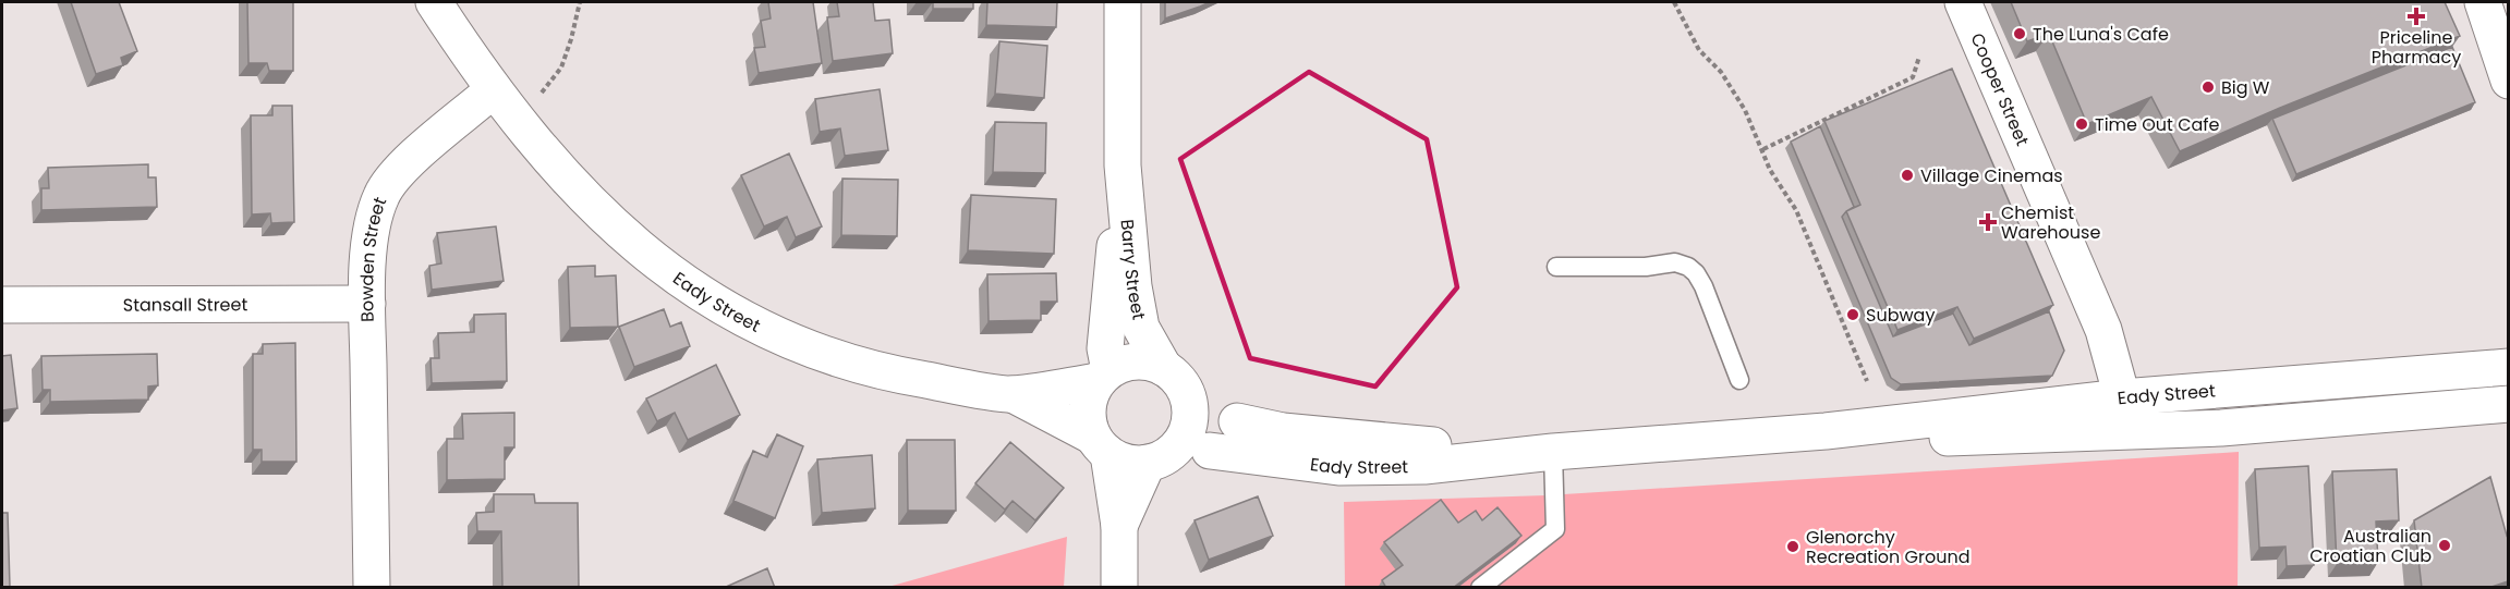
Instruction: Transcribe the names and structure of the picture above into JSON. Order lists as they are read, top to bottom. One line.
{"streets":{"street":["Cooper Street","Bowden Street","Barry Street","Eady Street","Stansall Street"]},"crossings":[["Cooper Street","Eady Street"],["Bowden Street","Eady Street"],["Bowden Street","Stansall Street"],["Barry Street","Eady Street"]],"places":{"health":["Priceline Pharmacy","Chemist Warehouse"],"other":["The Luna's Cafe","Big W","Time Out Cafe","Village Cinemas","Subway","Australian Croatian Club","Glenorchy Recreation Ground"]}}
